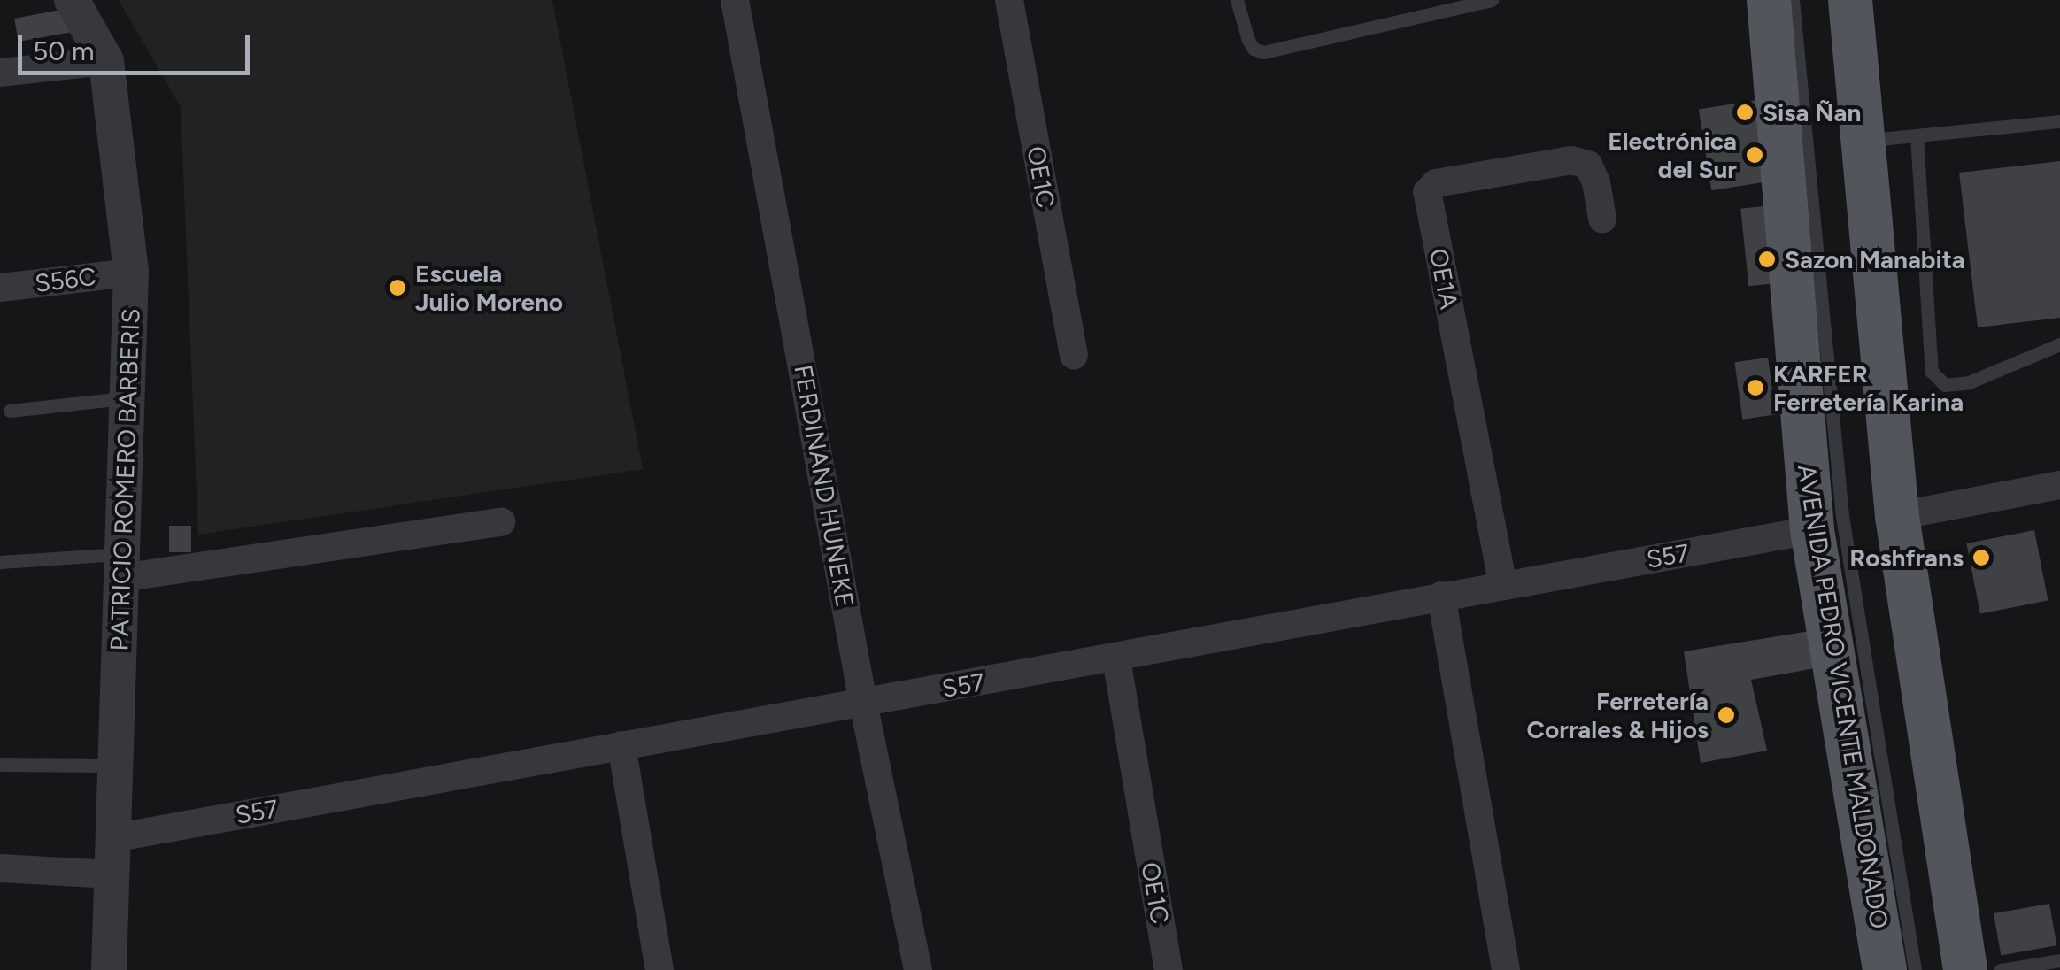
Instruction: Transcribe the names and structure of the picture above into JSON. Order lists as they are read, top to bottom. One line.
{"streets":{"main road":["AVENIDA PEDRO VICENTE MALDONADO"],"street":["OE1C","OE1A","S56C","PATRICIO ROMERO BARBERIS","FERDINAND HUNEKE","S57"]},"crossings":[["OE1C","S57"],["OE1A","S57"],["S56C","PATRICIO ROMERO BARBERIS"],["PATRICIO ROMERO BARBERIS","S57"],["FERDINAND HUNEKE","S57"],["S57","AVENIDA PEDRO VICENTE MALDONADO"]],"places":["Sisa Ñan","Electrónica del Sur","Sazon Manabita","Escuela Julio Moreno","KARFER Ferretería Karina","Roshfrans","Ferretería Corrales & Hijos"],"scale_bar":"50 m"}
